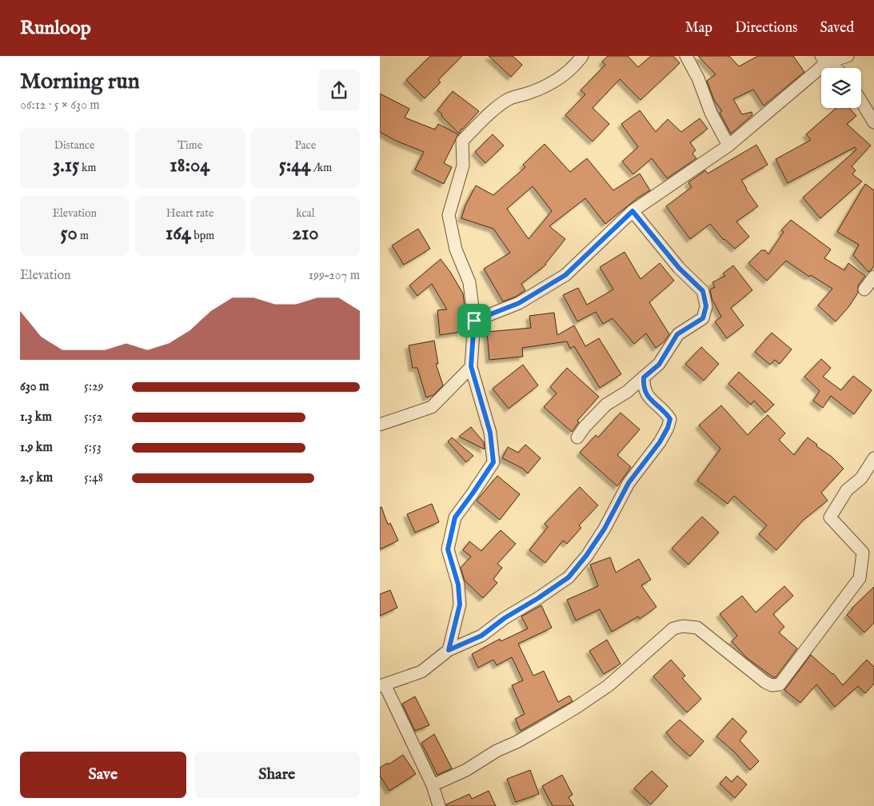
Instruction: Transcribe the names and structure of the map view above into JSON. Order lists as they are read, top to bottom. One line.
{"page":{"header":"Runloop","nav":["Map","Directions","Saved"],"heading":["Morning run","06:12 · 5 × 630 m"],"stats":[["Distance","3.15 km"],["Time","18:04"],["Pace","5:44 /km"],["Elevation","50 m"],["Heart rate","164 bpm"],["kcal","210"]],"chart":["Elevation","199–207 m"],"list":[{"name":"630 m","note":"5:29"},{"name":"1.3 km","note":"5:52"},{"name":"1.9 km","note":"5:53"},{"name":"2.5 km","note":"5:48"}],"buttons":["Save","Share"]}}
